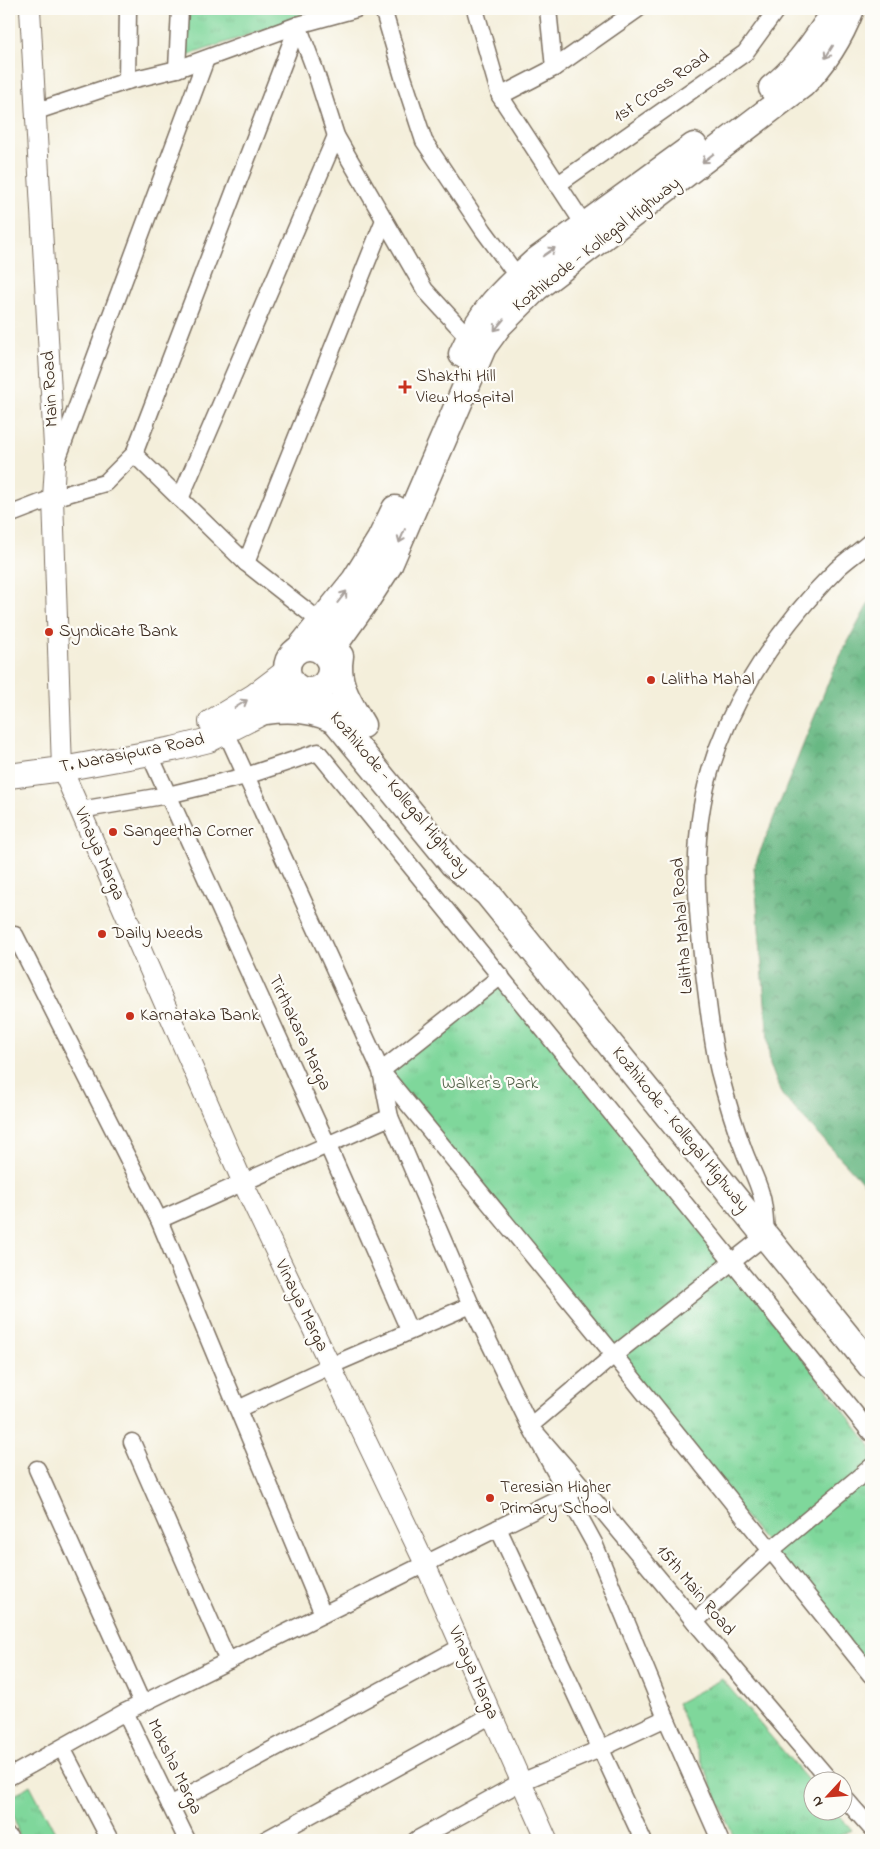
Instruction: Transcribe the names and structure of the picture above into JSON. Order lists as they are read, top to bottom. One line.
{"streets":{"main road":["Kozhikode - Kollegal Highway","T. Narasipura Road"],"street":["1st Cross Road","Main Road","Vinaya Marga","Lalitha Mahal Road","Tirthakara Marga","15th Main Road","Moksha Marga"]},"crossings":[["Kozhikode - Kollegal Highway","T. Narasipura Road"],["Kozhikode - Kollegal Highway","Lalitha Mahal Road"],["Main Road","T. Narasipura Road"],["Main Road","Vinaya Marga"],["T. Narasipura Road","Vinaya Marga"],["T. Narasipura Road","Tirthakara Marga"]],"parks":["Walker's Park"],"places":{"health":["Shakthi Hill View Hospital"],"other":["Syndicate Bank","Lalitha Mahal","Sangeetha Corner","Daily Needs","Karnataka Bank","Teresian Higher Primary School"]},"north":"bottom left"}
